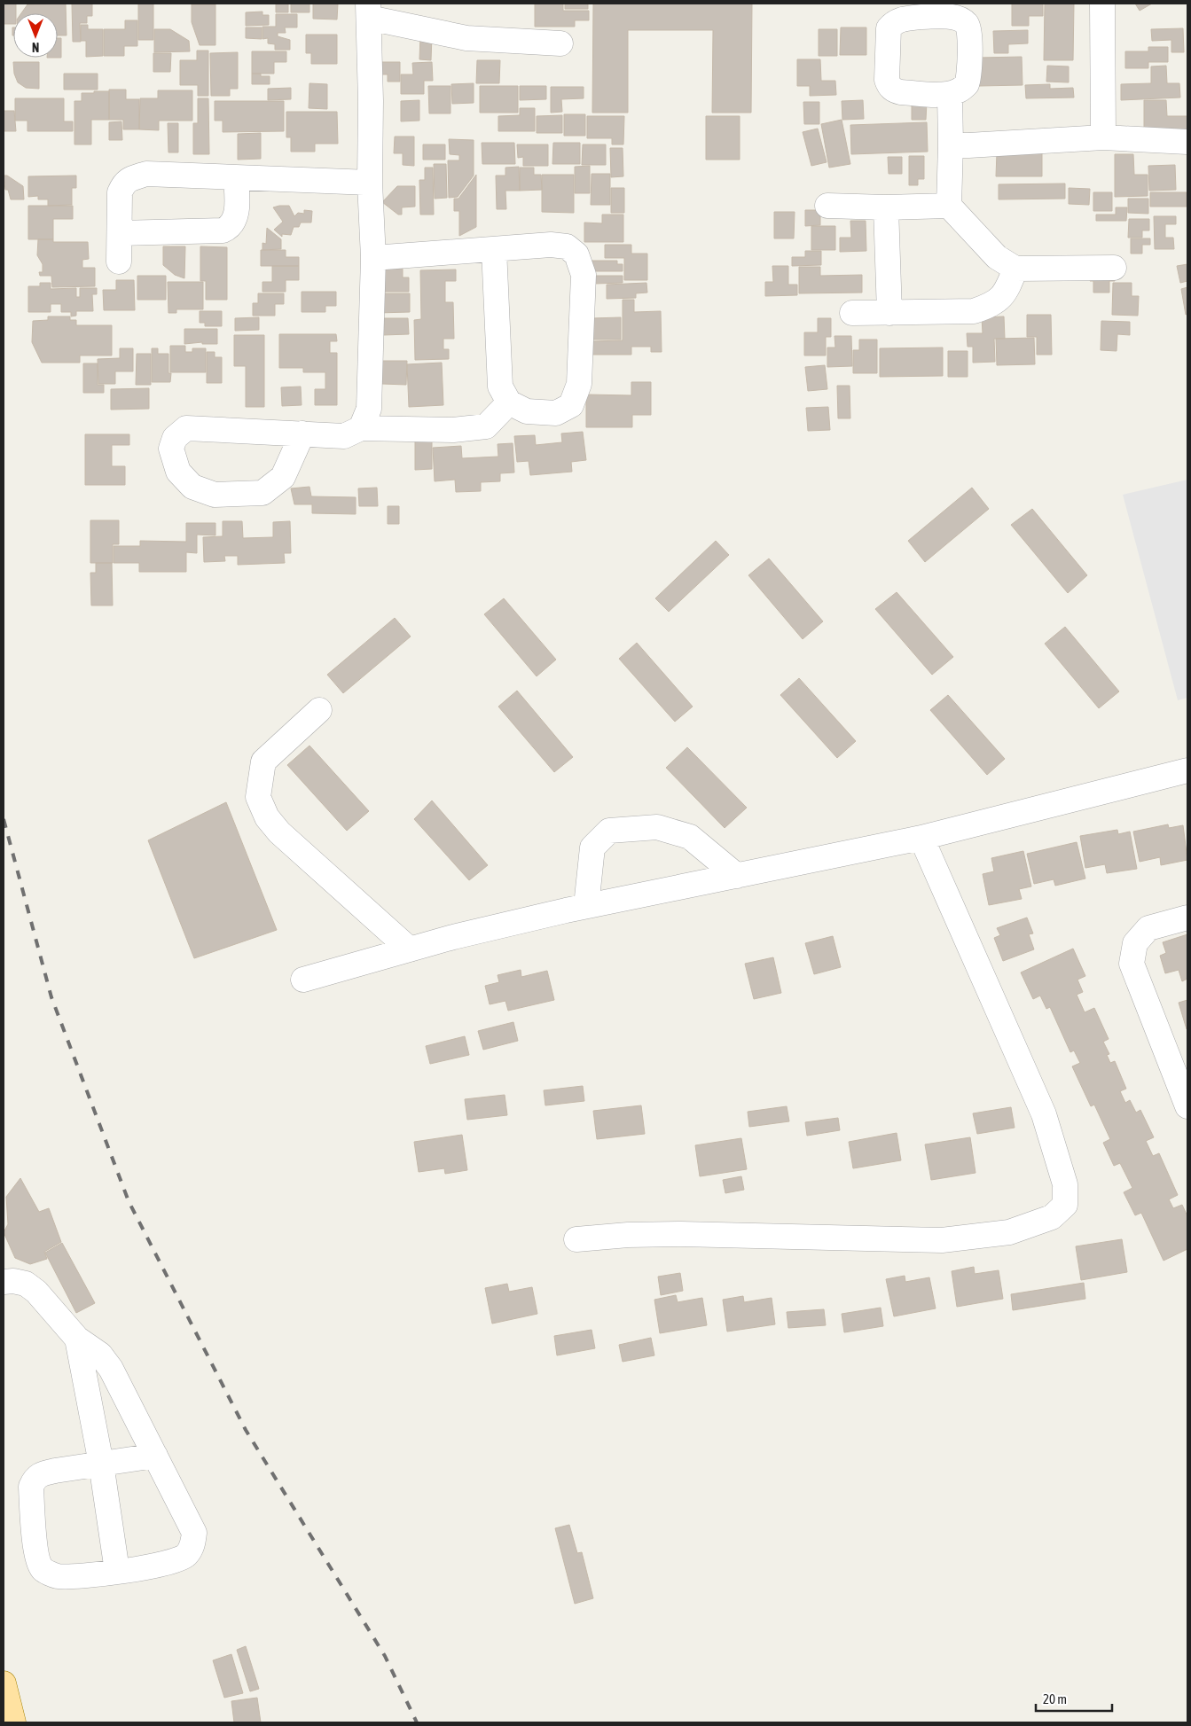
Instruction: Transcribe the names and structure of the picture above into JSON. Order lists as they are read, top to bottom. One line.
{"scale_bar":"20 m","north":"bottom"}
